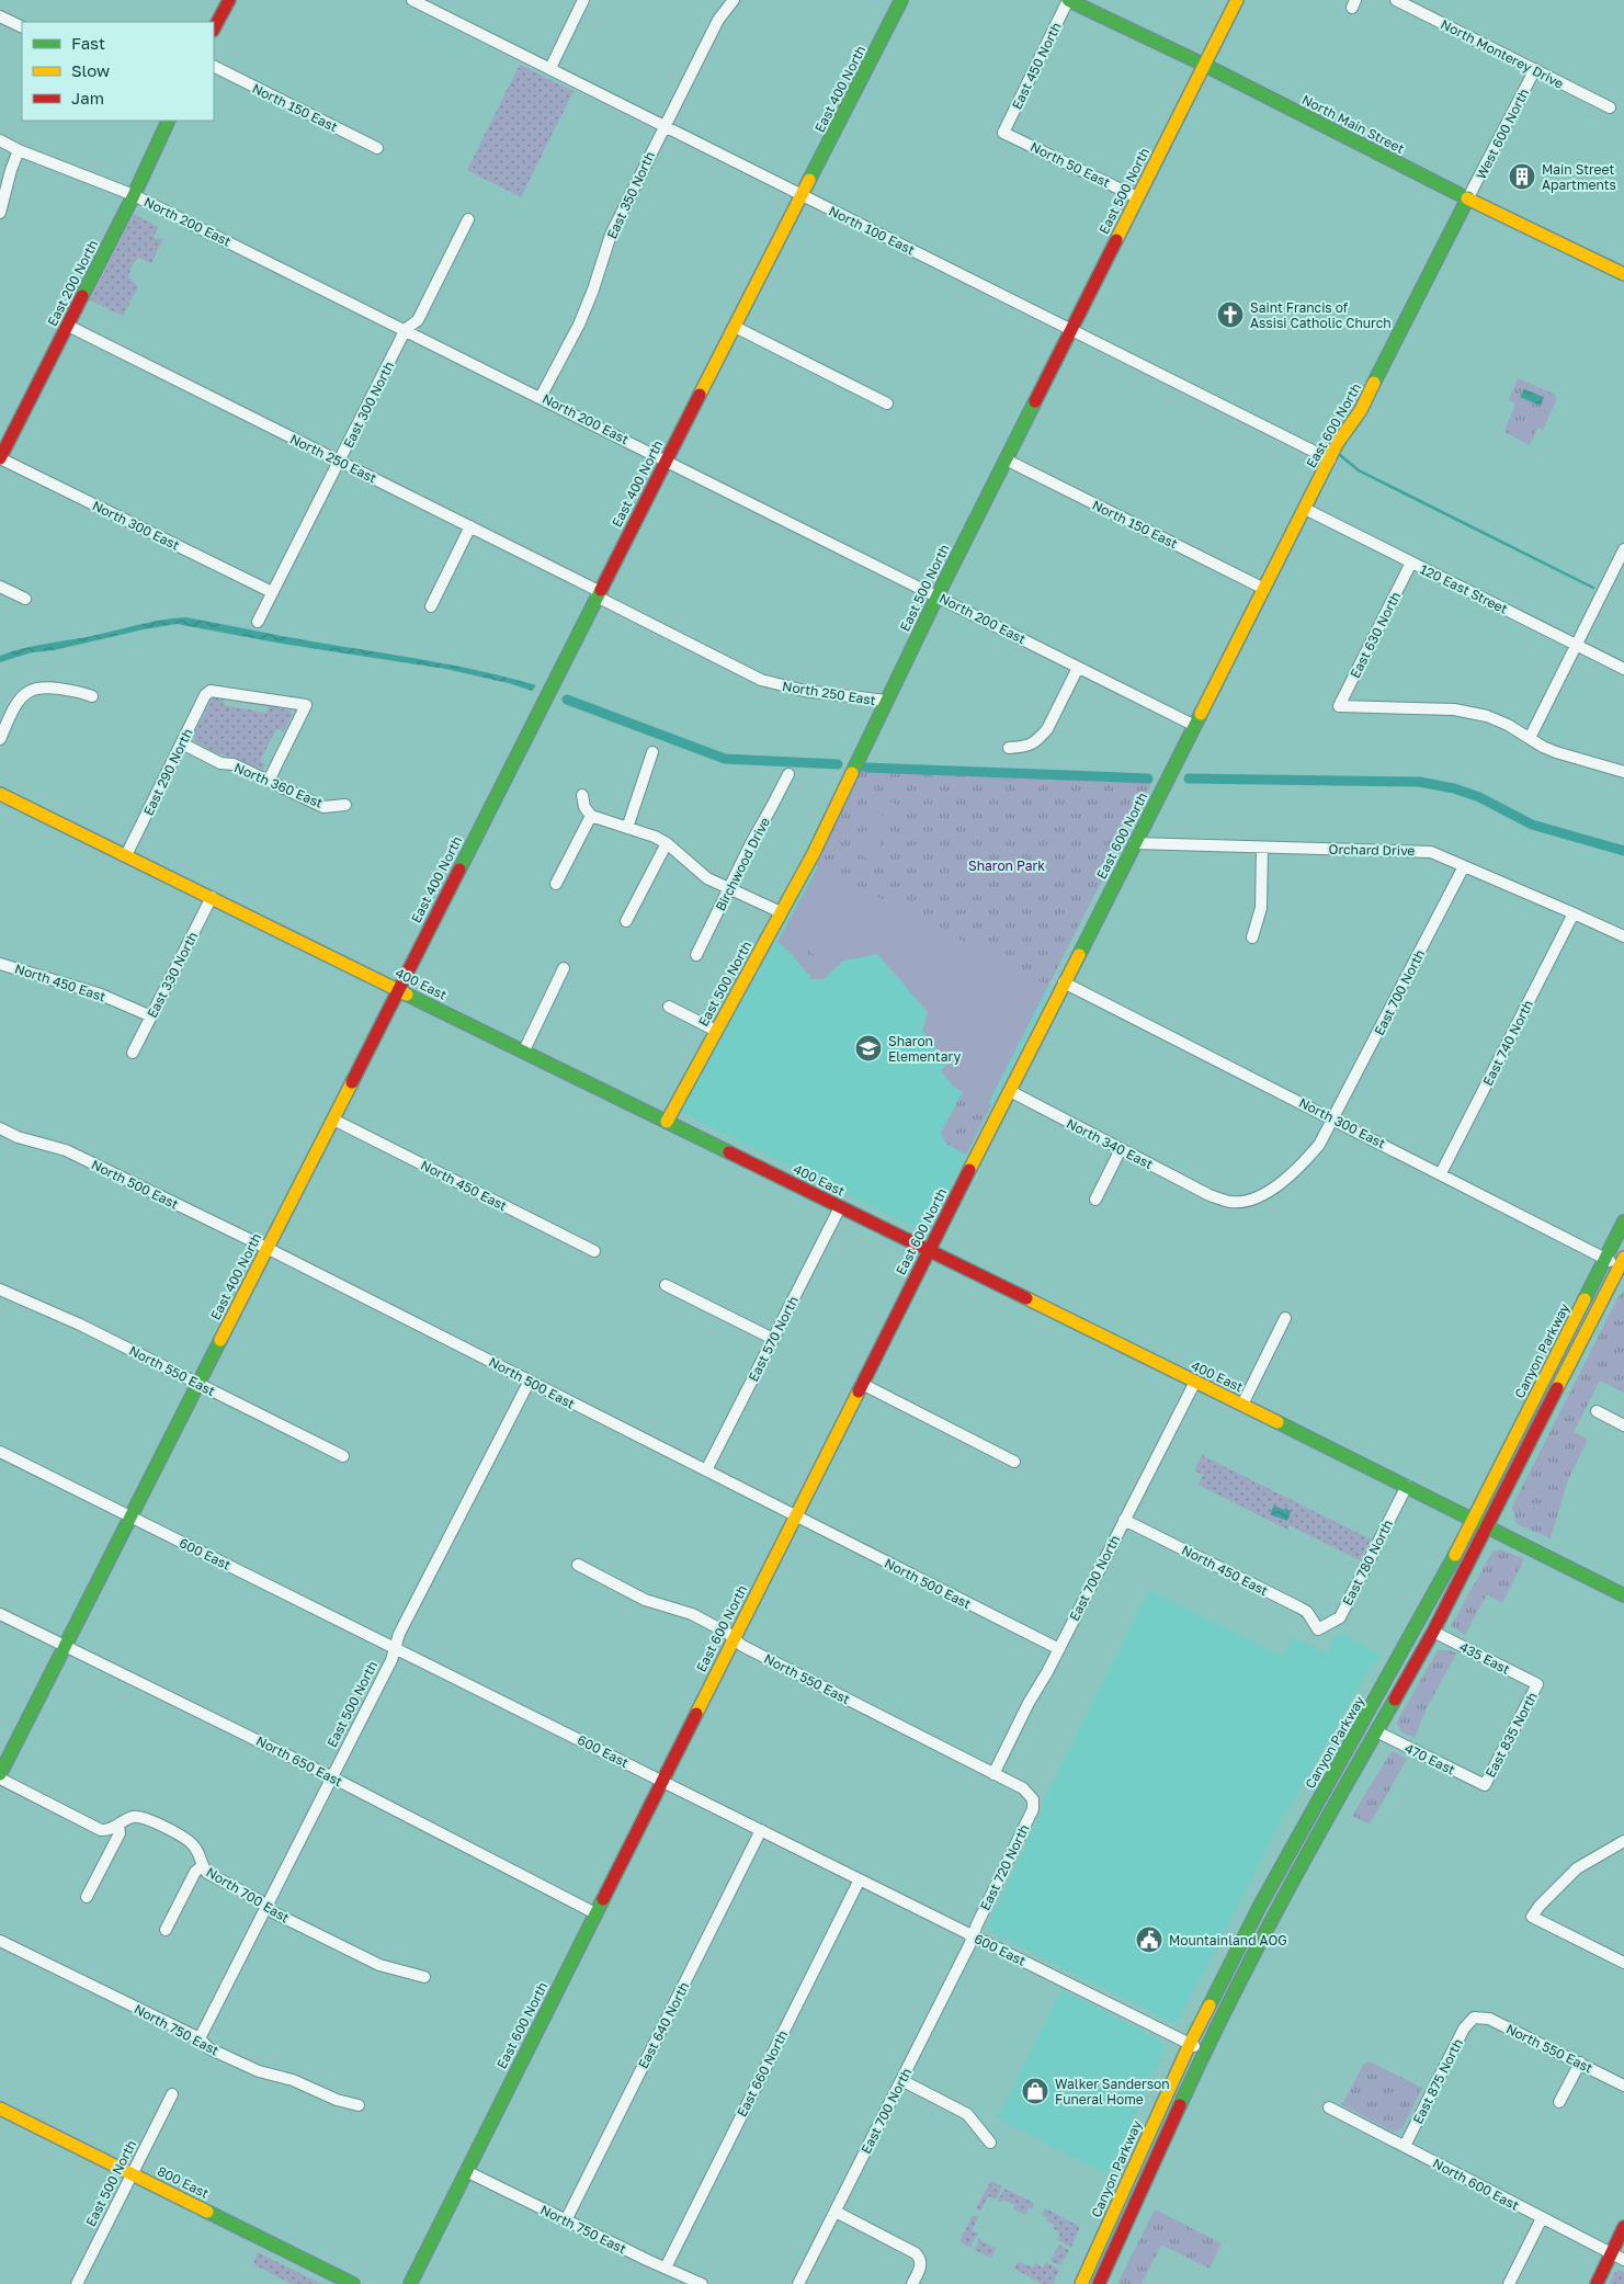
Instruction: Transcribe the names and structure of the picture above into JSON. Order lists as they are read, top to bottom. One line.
{"streets":{"main road":["East 400 North","North Main Street","East 500 North","East 200 North","East 600 North","400 East","Canyon Parkway","800 East"],"street":["North Monterey Drive","East 450 North","North 150 East","West 600 North","North 50 East","East 350 North","North 200 East","North 100 East","East 300 North","North 250 East","North 300 East","120 East Street","East 630 North","East 290 North","North 360 East","Orchard Drive","Birchwood Drive","East 330 North","North 450 East","East 700 North","East 740 North","North 340 East","North 500 East","East 570 North","North 550 East","600 East","East 780 North","435 East","East 835 North","470 East","North 650 East","East 720 North","North 700 East","East 640 North","North 750 East","East 660 North","East 875 North","North 600 East"]},"crossings":[["North Monterey Drive","West 600 North"],["East 450 North","North Main Street"],["East 450 North","North 50 East"],["East 400 North","North 200 East"],["East 400 North","North 100 East"],["East 400 North","North 250 East"],["East 400 North","North 450 East"],["East 400 North","400 East"],["East 400 North","North 500 East"],["East 400 North","North 550 East"],["East 400 North","600 East"],["East 400 North","North 650 East"],["East 400 North","North 700 East"],["North 150 East","East 500 North"],["North 150 East","East 600 North"],["North Main Street","West 600 North"],["North Main Street","East 500 North"],["North Main Street","East 600 North"],["West 600 North","East 600 North"],["North 50 East","East 500 North"],["East 500 North","North 200 East"],["East 500 North","North 100 East"],["East 500 North","North 250 East"],["East 500 North","400 East"],["East 500 North","North 500 East"],["East 500 North","600 East"],["East 500 North","North 650 East"],["East 500 North","North 700 East"],["East 500 North","North 750 East"],["East 500 North","800 East"],["East 350 North","North 200 East"],["East 350 North","North 100 East"],["North 200 East","East 200 North"],["North 200 East","East 300 North"],["North 200 East","East 600 North"],["North 100 East","East 600 North"],["East 200 North","North 250 East"],["East 200 North","North 300 East"],["East 300 North","North 250 East"],["East 300 North","North 300 East"],["East 600 North","North 300 East"],["East 600 North","120 East Street"],["East 600 North","Orchard Drive"],["East 600 North","400 East"],["East 600 North","North 340 East"],["East 600 North","North 500 East"],["East 600 North","North 550 East"],["East 600 North","600 East"],["East 600 North","North 650 East"],["East 600 North","North 750 East"],["North 300 East","East 700 North"],["North 300 East","East 740 North"],["North 300 East","Canyon Parkway"],["120 East Street","East 630 North"],["East 290 North","North 360 East"],["East 290 North","400 East"],["Orchard Drive","East 700 North"],["Orchard Drive","East 740 North"],["East 330 North","North 450 East"],["East 330 North","400 East"],["North 450 East","East 700 North"],["North 450 East","East 780 North"],["400 East","East 700 North"],["400 East","East 570 North"],["400 East","Canyon Parkway"],["400 East","East 780 North"],["East 700 North","North 340 East"],["East 700 North","North 500 East"],["East 700 North","North 550 East"],["East 700 North","600 East"],["East 700 North","East 720 North"],["North 500 East","East 570 North"],["Canyon Parkway","600 East"],["North 550 East","East 720 North"],["North 550 East","East 875 North"],["600 East","East 720 North"],["600 East","East 640 North"],["600 East","East 660 North"],["435 East","East 835 North"],["East 835 North","470 East"],["East 640 North","North 750 East"],["North 750 East","East 660 North"],["East 875 North","North 600 East"]],"parks":["Sharon Park"],"places":{"building":["Main Street Apartments"],"church":["Saint Francis of Assisi Catholic Church"],"school or university":["Sharon Elementary"],"public building":["Mountainland AOG"],"shop":["Walker Sanderson Funeral Home"]},"legend":["Fast","Slow","Jam"]}
